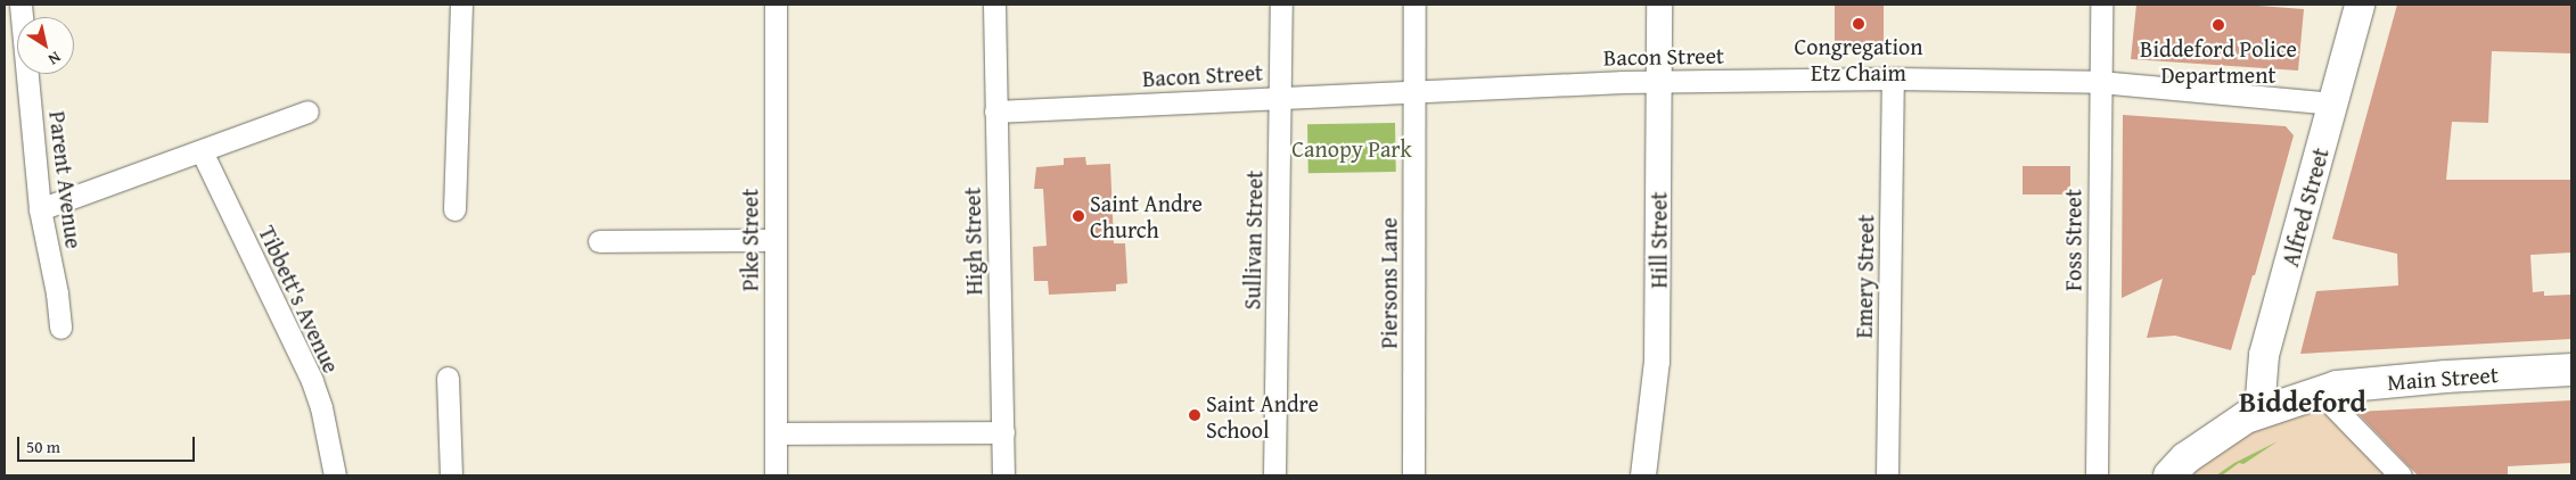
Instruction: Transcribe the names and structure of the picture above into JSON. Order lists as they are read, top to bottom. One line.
{"streets":{"main road":["Alfred Street","Main Street"],"street":["Bacon Street","Parent Avenue","Pike Street","Sullivan Street","Hill Street","Foss Street","High Street","Emery Street","Piersons Lane","Tibbett's Avenue"]},"crossings":[["Bacon Street","Alfred Street"],["Bacon Street","Sullivan Street"],["Bacon Street","Hill Street"],["Bacon Street","Foss Street"],["Bacon Street","High Street"],["Bacon Street","Emery Street"],["Bacon Street","Piersons Lane"],["Alfred Street","Main Street"]],"districts":["Biddeford"],"parks":["Canopy Park"],"places":["Congregation Etz Chaim","Biddeford Police Department","Saint Andre Church","Saint Andre School"],"scale_bar":"50 m","north":"bottom right"}
